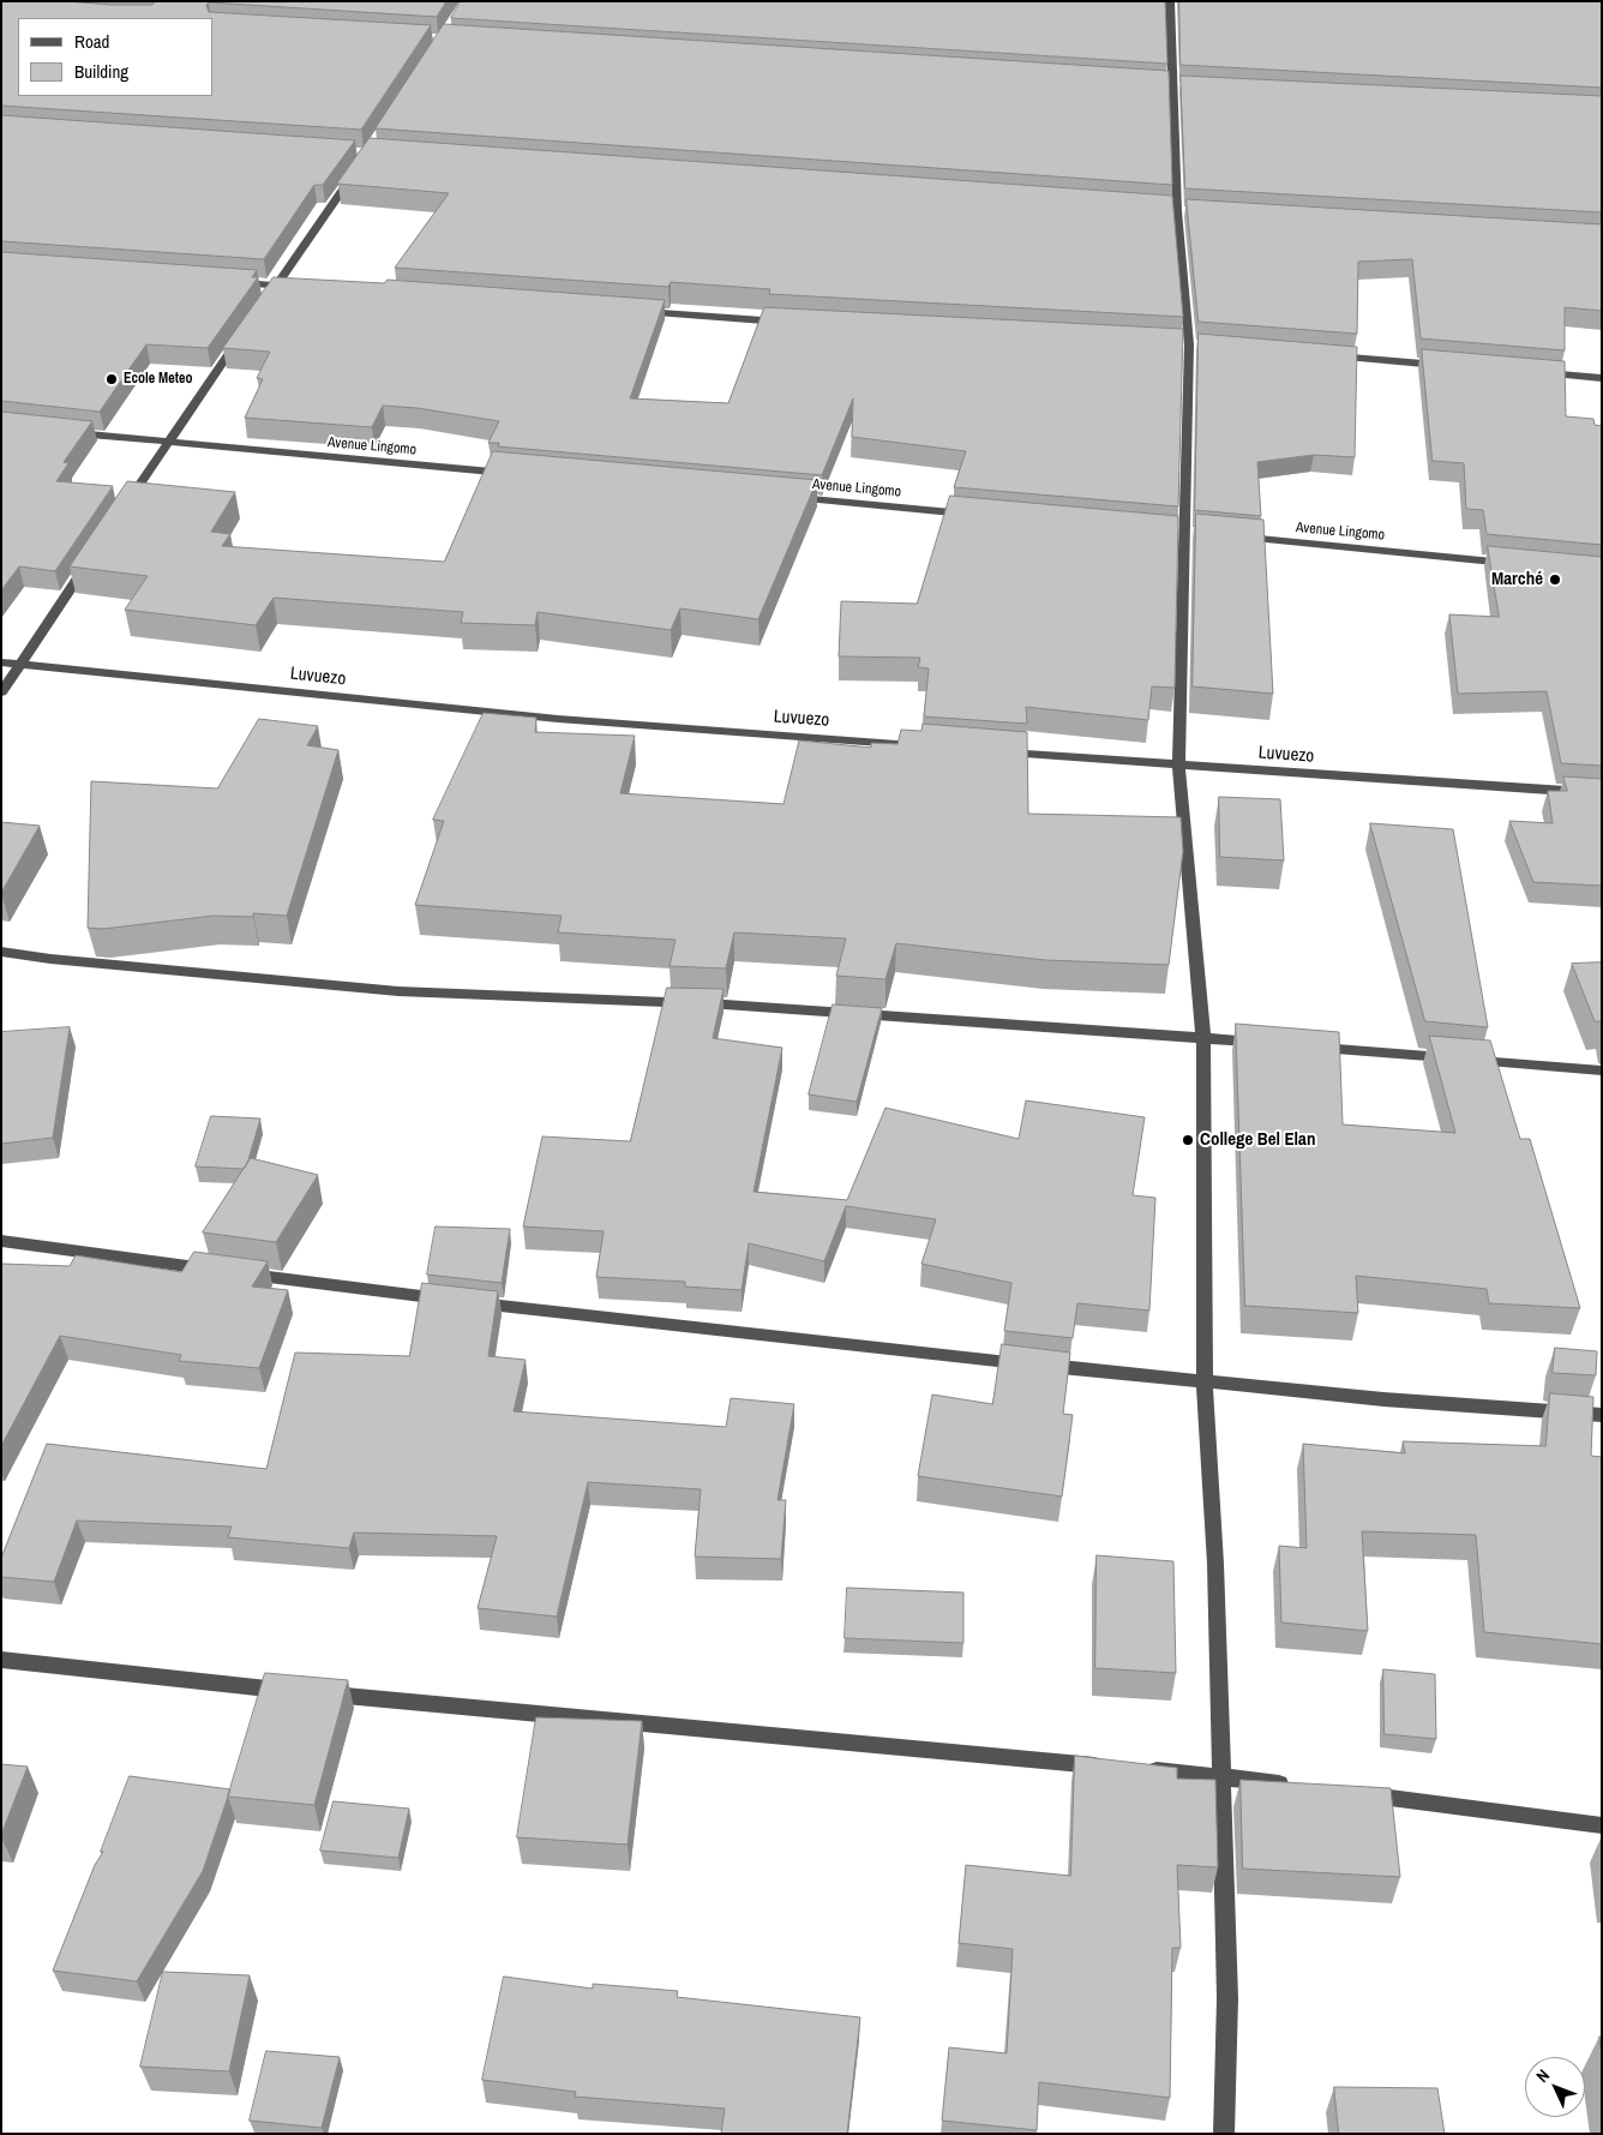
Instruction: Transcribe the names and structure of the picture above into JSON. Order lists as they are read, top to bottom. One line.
{"streets":{"street":["Avenue Lingomo","Luvuezo"]},"places":["Ecole Meteo","Marché","College Bel Elan"],"legend":["Road","Building"],"north":"top left"}
